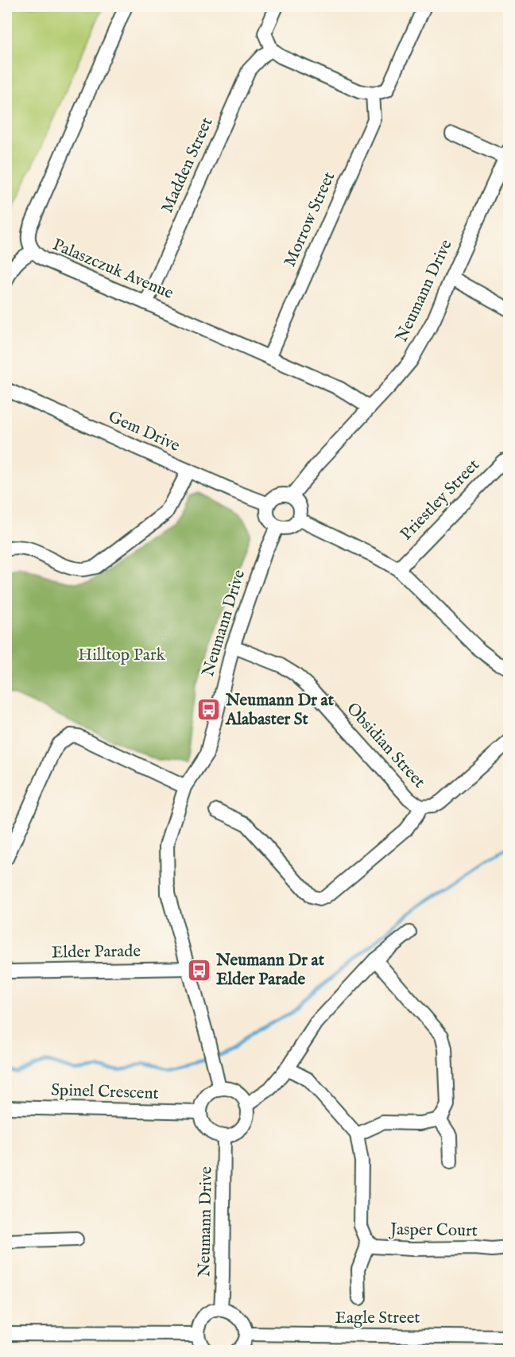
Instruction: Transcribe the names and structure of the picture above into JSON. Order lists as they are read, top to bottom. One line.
{"streets":{"street":["Madden Street","Morrow Street","Palaszczuk Avenue","Neumann Drive","Gem Drive","Priestley Street","Obsidian Street","Elder Parade","Spinel Crescent","Jasper Court","Eagle Street"]},"crossings":[["Madden Street","Palaszczuk Avenue"],["Morrow Street","Palaszczuk Avenue"],["Palaszczuk Avenue","Neumann Drive"],["Neumann Drive","Gem Drive"],["Neumann Drive","Obsidian Street"],["Neumann Drive","Elder Parade"],["Neumann Drive","Spinel Crescent"]],"parks":["Hilltop Park"],"places":{"bus stop":["Neumann Dr at Alabaster St","Neumann Dr at Elder Parade"]}}
